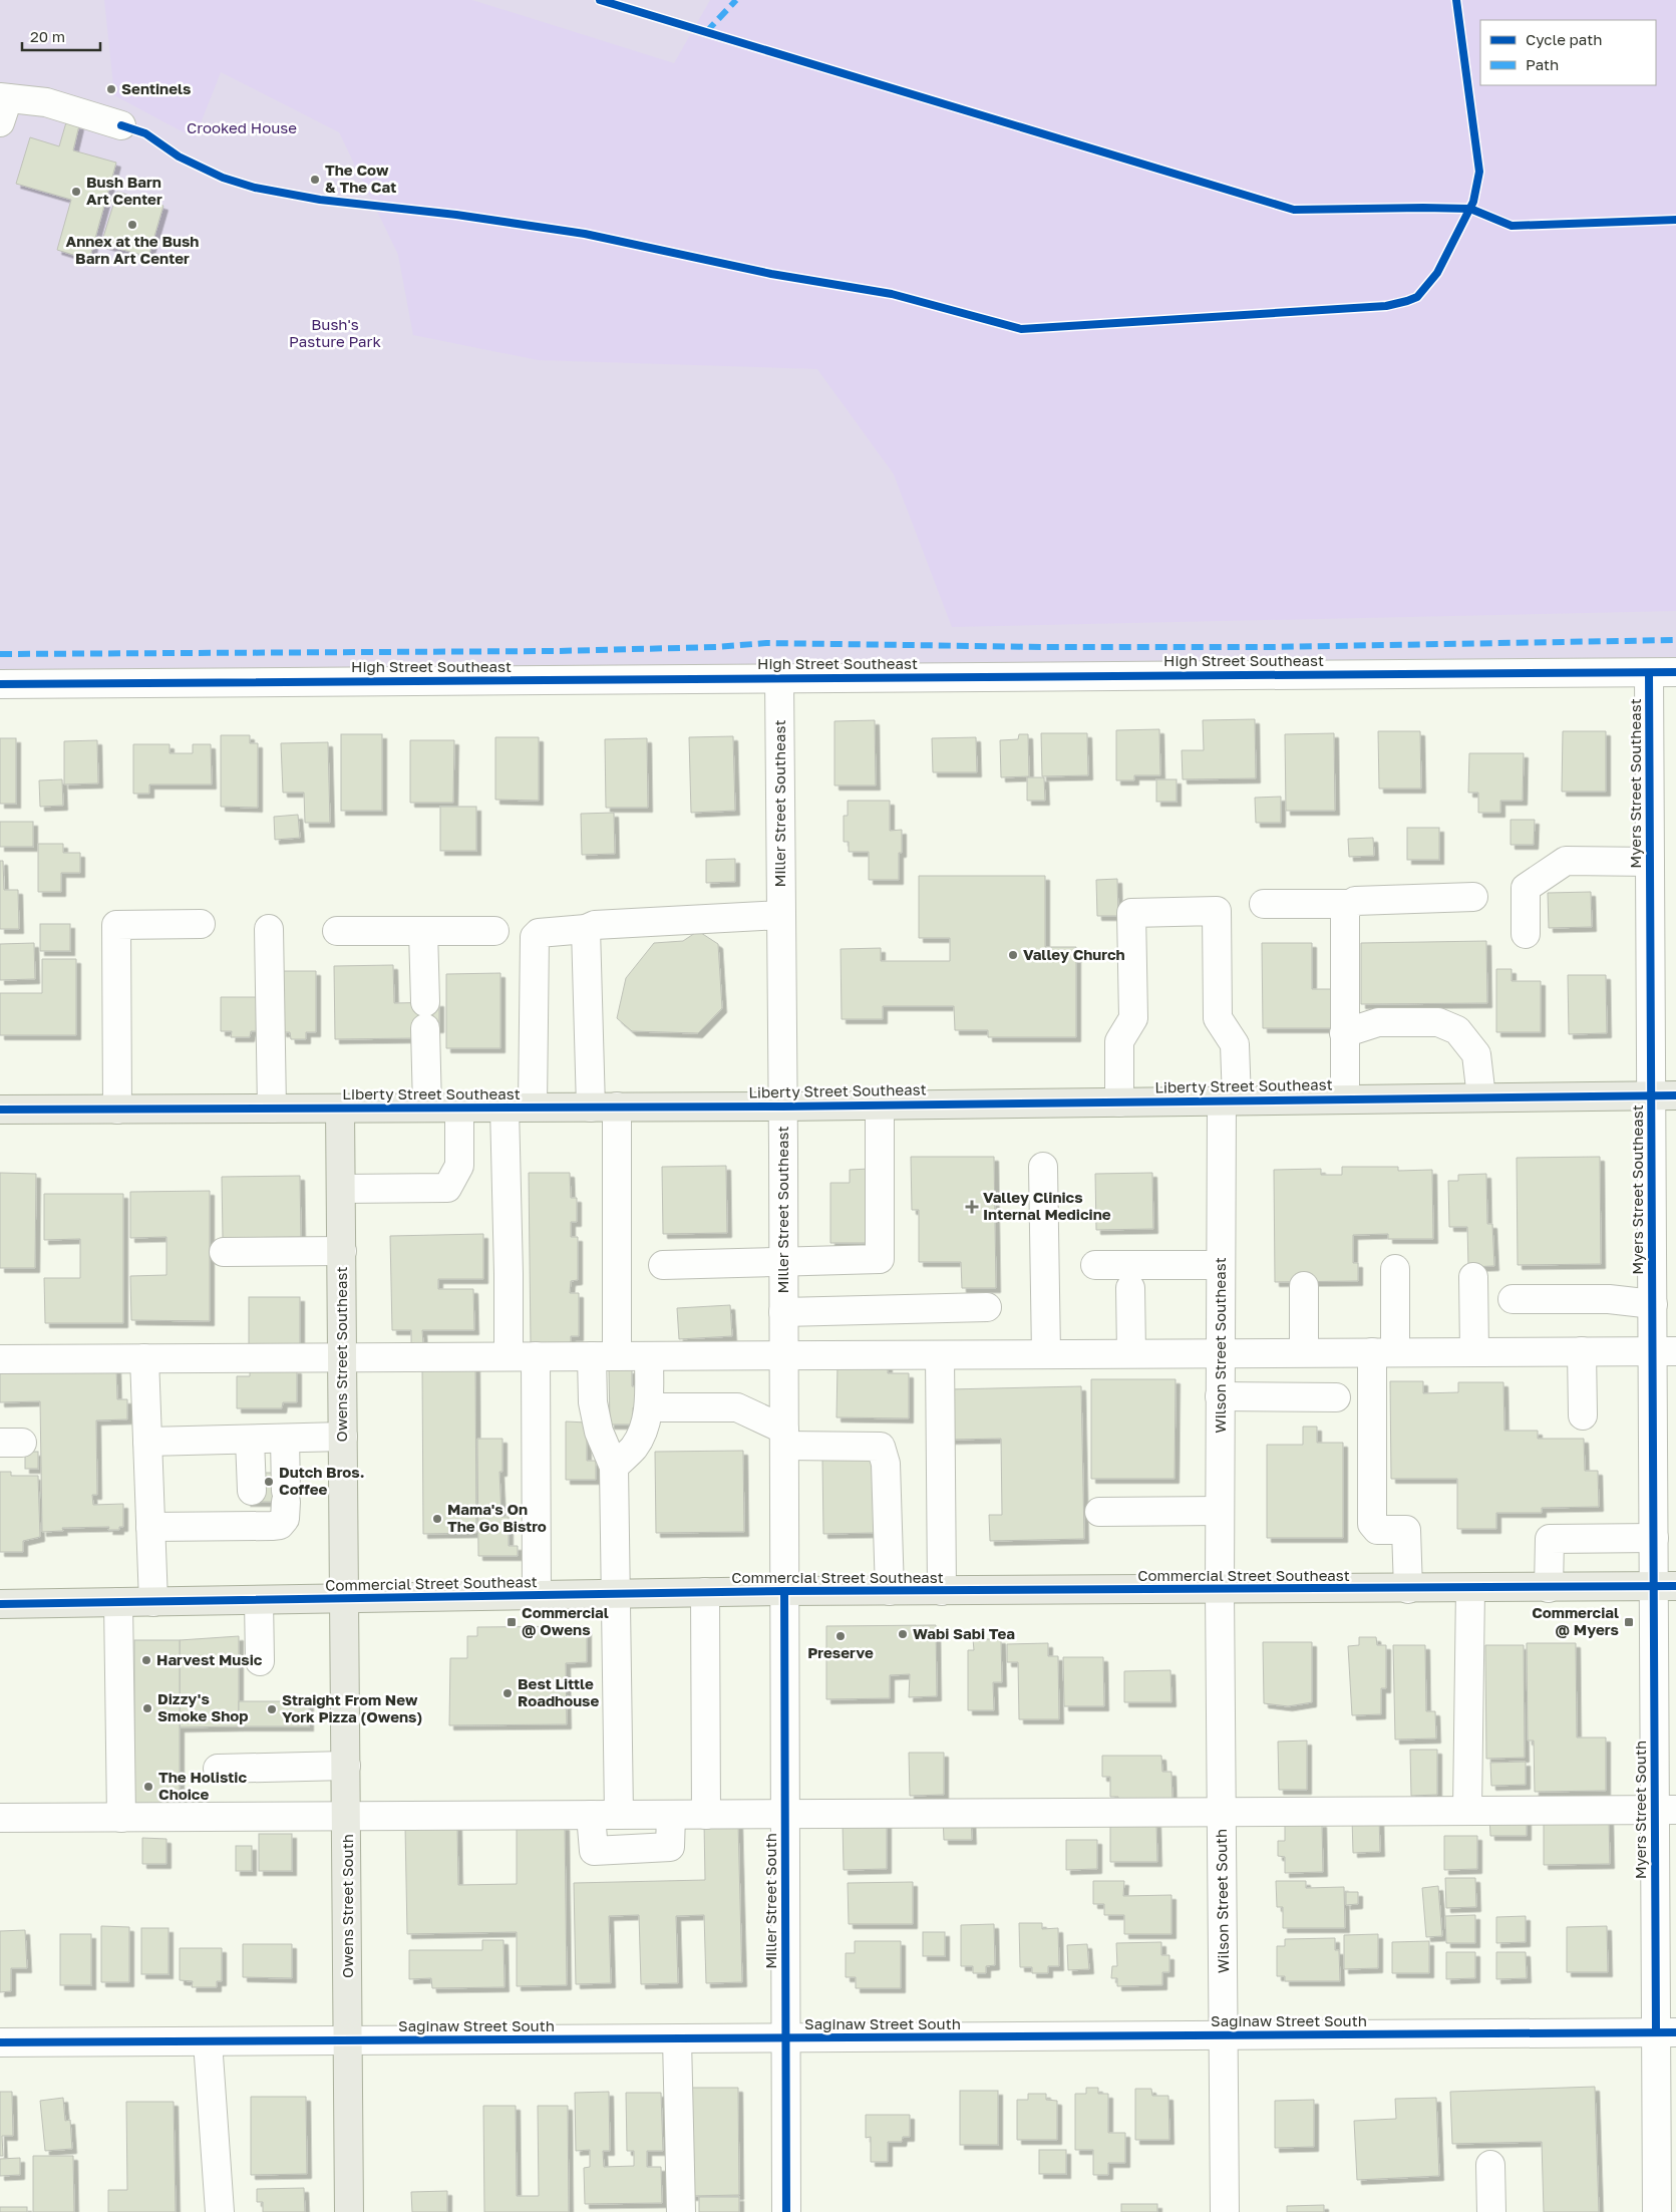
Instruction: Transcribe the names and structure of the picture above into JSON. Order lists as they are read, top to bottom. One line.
{"streets":{"main road":["Liberty Street Southeast","Owens Street Southeast","Commercial Street Southeast","Owens Street South"],"street":["High Street Southeast","Myers Street Southeast","Miller Street Southeast","Wilson Street Southeast","Myers Street South","Miller Street South","Wilson Street South","Saginaw Street South"]},"crossings":[["High Street Southeast","Myers Street Southeast"],["High Street Southeast","Miller Street Southeast"],["Myers Street Southeast","Liberty Street Southeast"],["Myers Street Southeast","Commercial Street Southeast"],["Myers Street Southeast","Myers Street South"],["Miller Street Southeast","Liberty Street Southeast"],["Miller Street Southeast","Commercial Street Southeast"],["Miller Street Southeast","Miller Street South"],["Liberty Street Southeast","Wilson Street Southeast"],["Liberty Street Southeast","Owens Street Southeast"],["Wilson Street Southeast","Commercial Street Southeast"],["Wilson Street Southeast","Wilson Street South"],["Owens Street Southeast","Commercial Street Southeast"],["Owens Street Southeast","Owens Street South"],["Commercial Street Southeast","Myers Street South"],["Commercial Street Southeast","Miller Street South"],["Commercial Street Southeast","Wilson Street South"],["Commercial Street Southeast","Owens Street South"],["Myers Street South","Saginaw Street South"],["Miller Street South","Saginaw Street South"],["Wilson Street South","Saginaw Street South"],["Owens Street South","Saginaw Street South"]],"parks":["Crooked House","Bush's Pasture Park"],"places":{"other":["Sentinels","The Cow & The Cat","Bush Barn Art Center","Annex at the Bush Barn Art Center","Valley Church","Dutch Bros. Coffee","Mama's On The Go Bistro","Wabi Sabi Tea","Preserve","Harvest Music","Best Little Roadhouse","Dizzy's Smoke Shop","Straight From New York Pizza (Owens)","The Holistic Choice"],"health":["Valley Clinics Internal Medicine"],"transit":["Commercial @ Owens","Commercial @ Myers"]},"legend":["Cycle path","Path"],"scale_bar":"20 m"}
